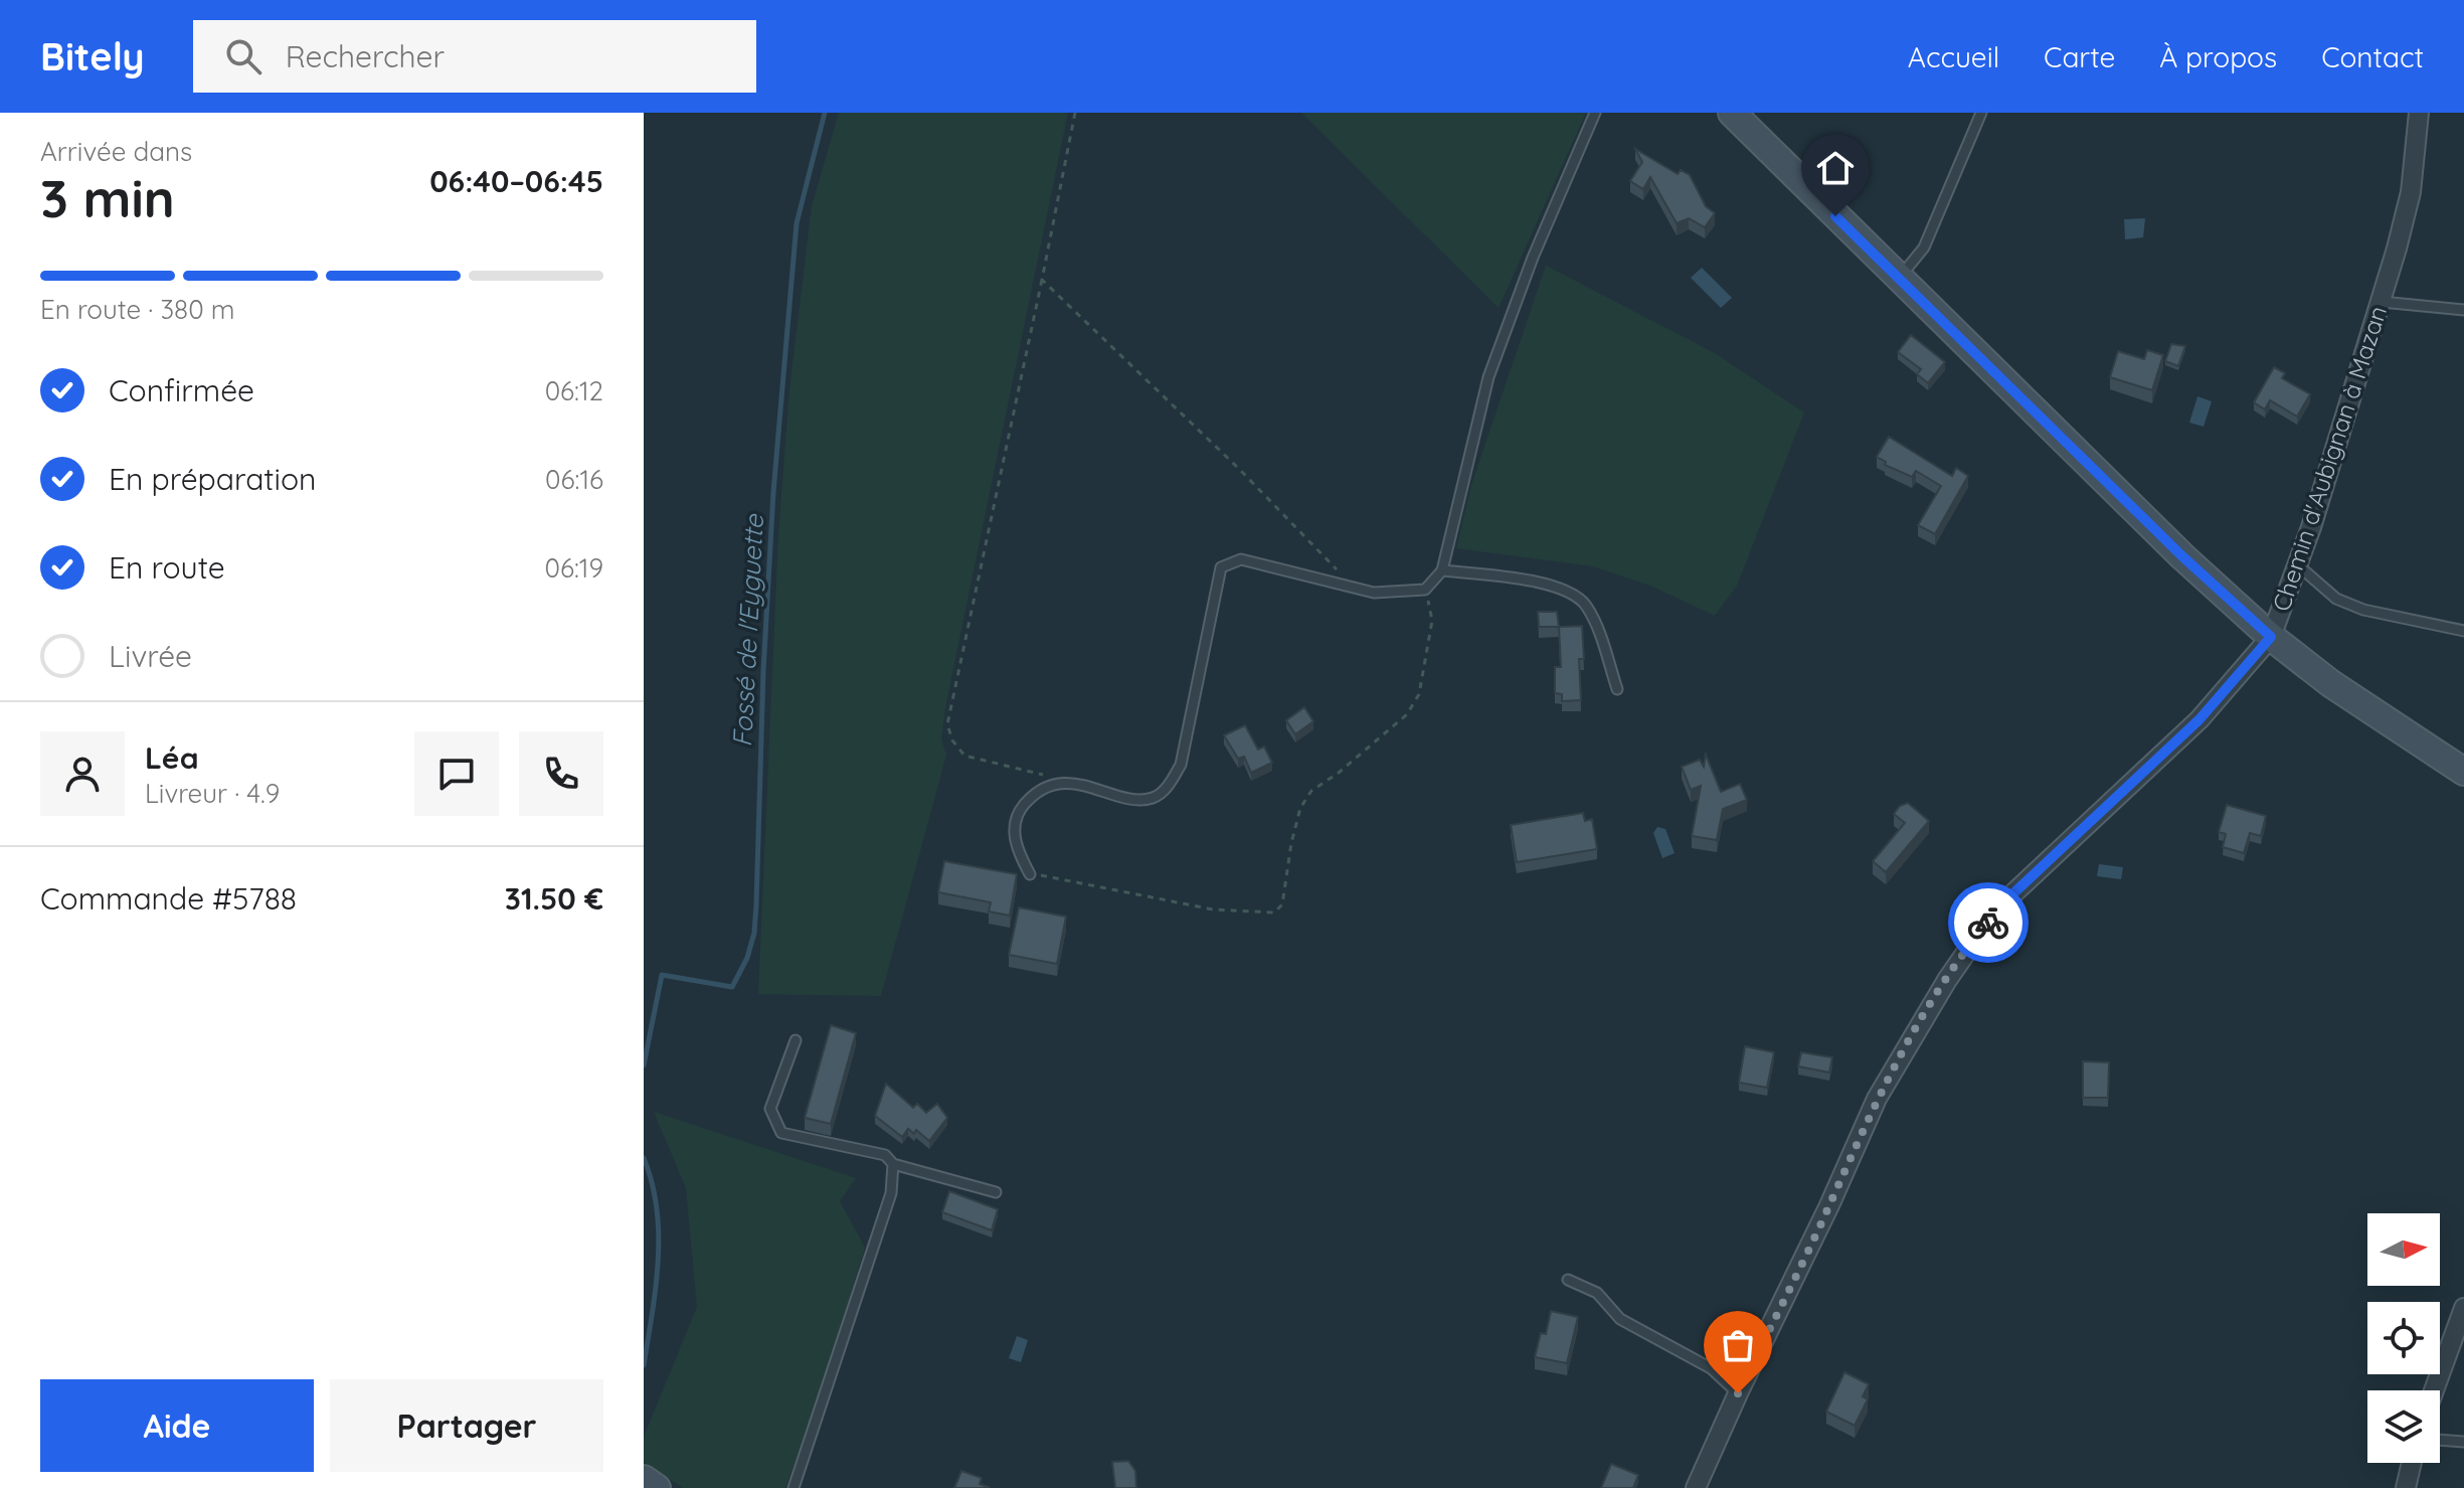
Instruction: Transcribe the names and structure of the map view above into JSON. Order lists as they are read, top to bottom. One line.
{"streets":{"street":["Chemin d'Aubignan à Mazan"]},"water":["Fossé de l'Eyguette"],"north":"right","page":{"header":"Bitely","search":"Rechercher","nav":["Accueil","Carte","À propos","Contact"],"heading":["3 min","Arrivée dans","06:40–06:45"],"panel":["Léa","Livreur · 4.9","Commande #5788","31.50 €"],"bar":"En route · 380 m","list":[["Confirmée","06:12"],["En préparation","06:16"],["En route","06:19"],"Livrée"],"buttons":["Aide","Partager"]}}
